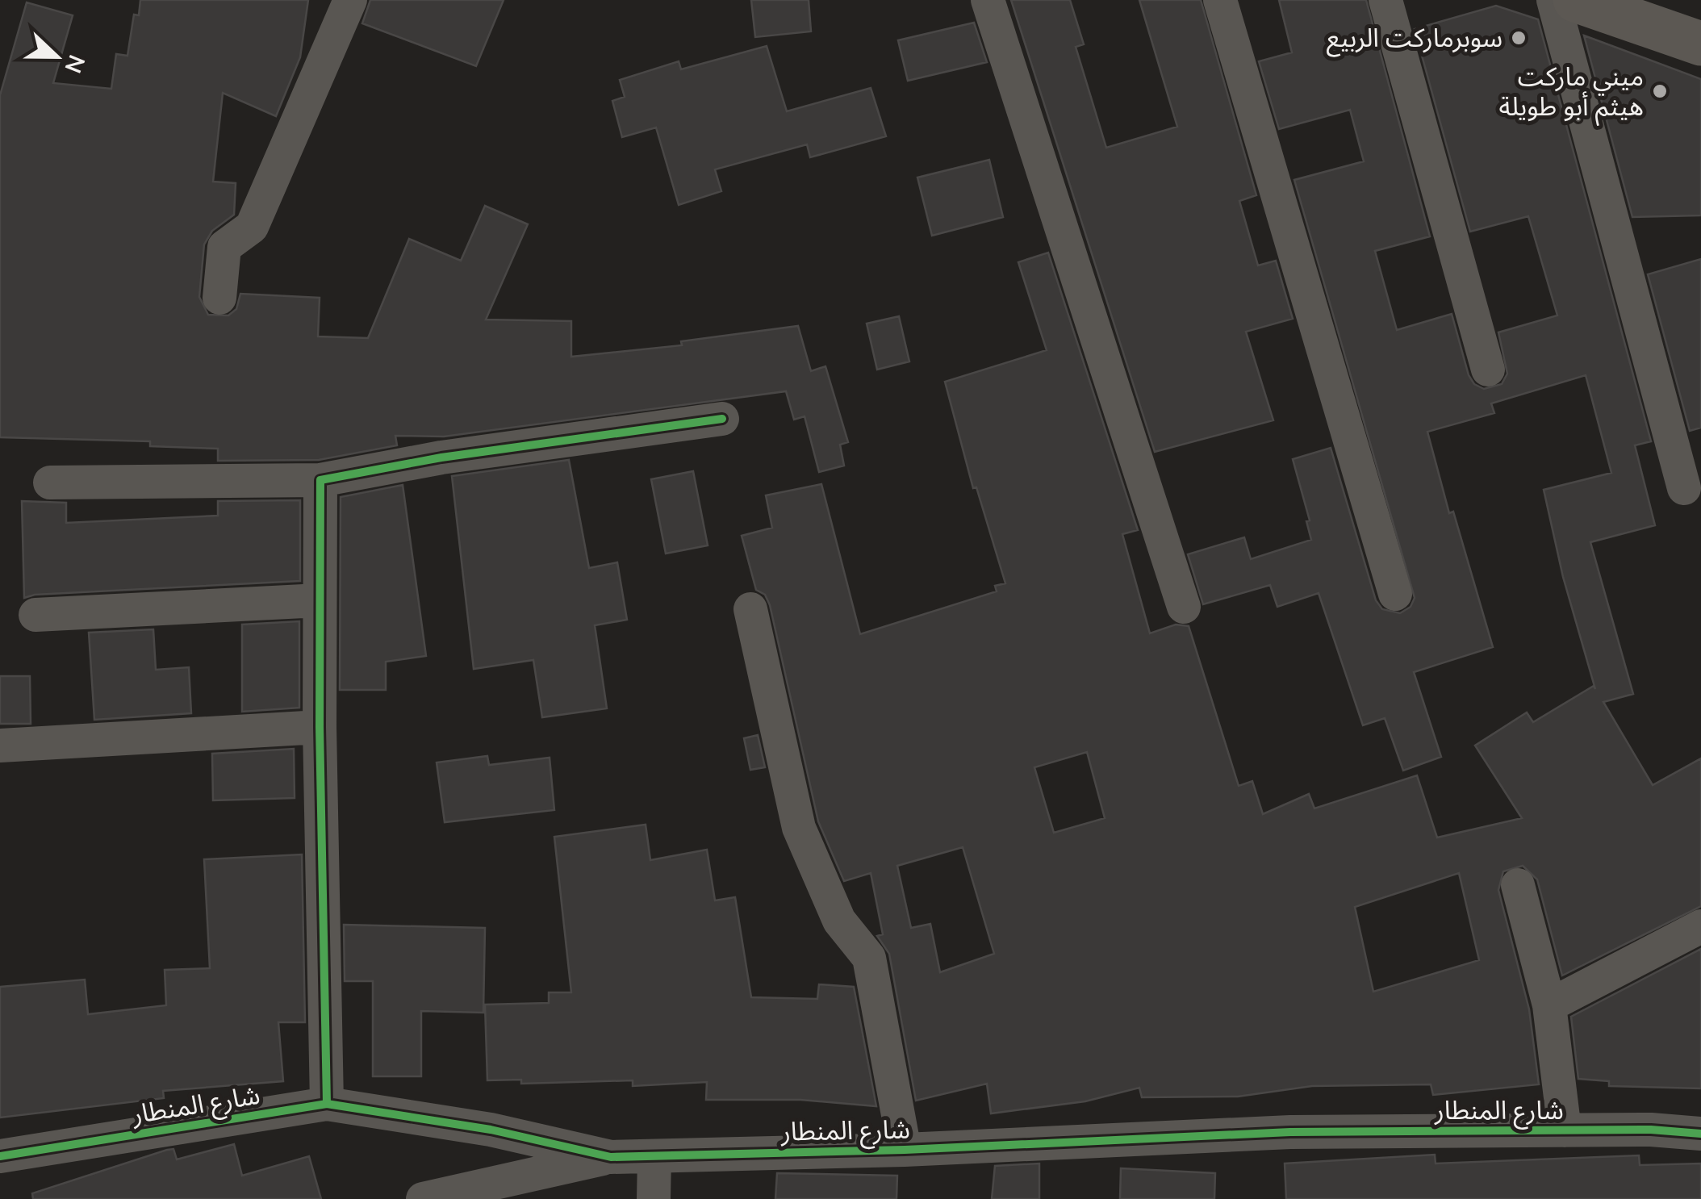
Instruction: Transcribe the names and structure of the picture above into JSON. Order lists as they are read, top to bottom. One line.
{"streets":{"street":["شارع المنطار"]},"places":["سوبرماركت الربيع","ميني ماركت هيثم أبو طويلة"],"north":"right"}
